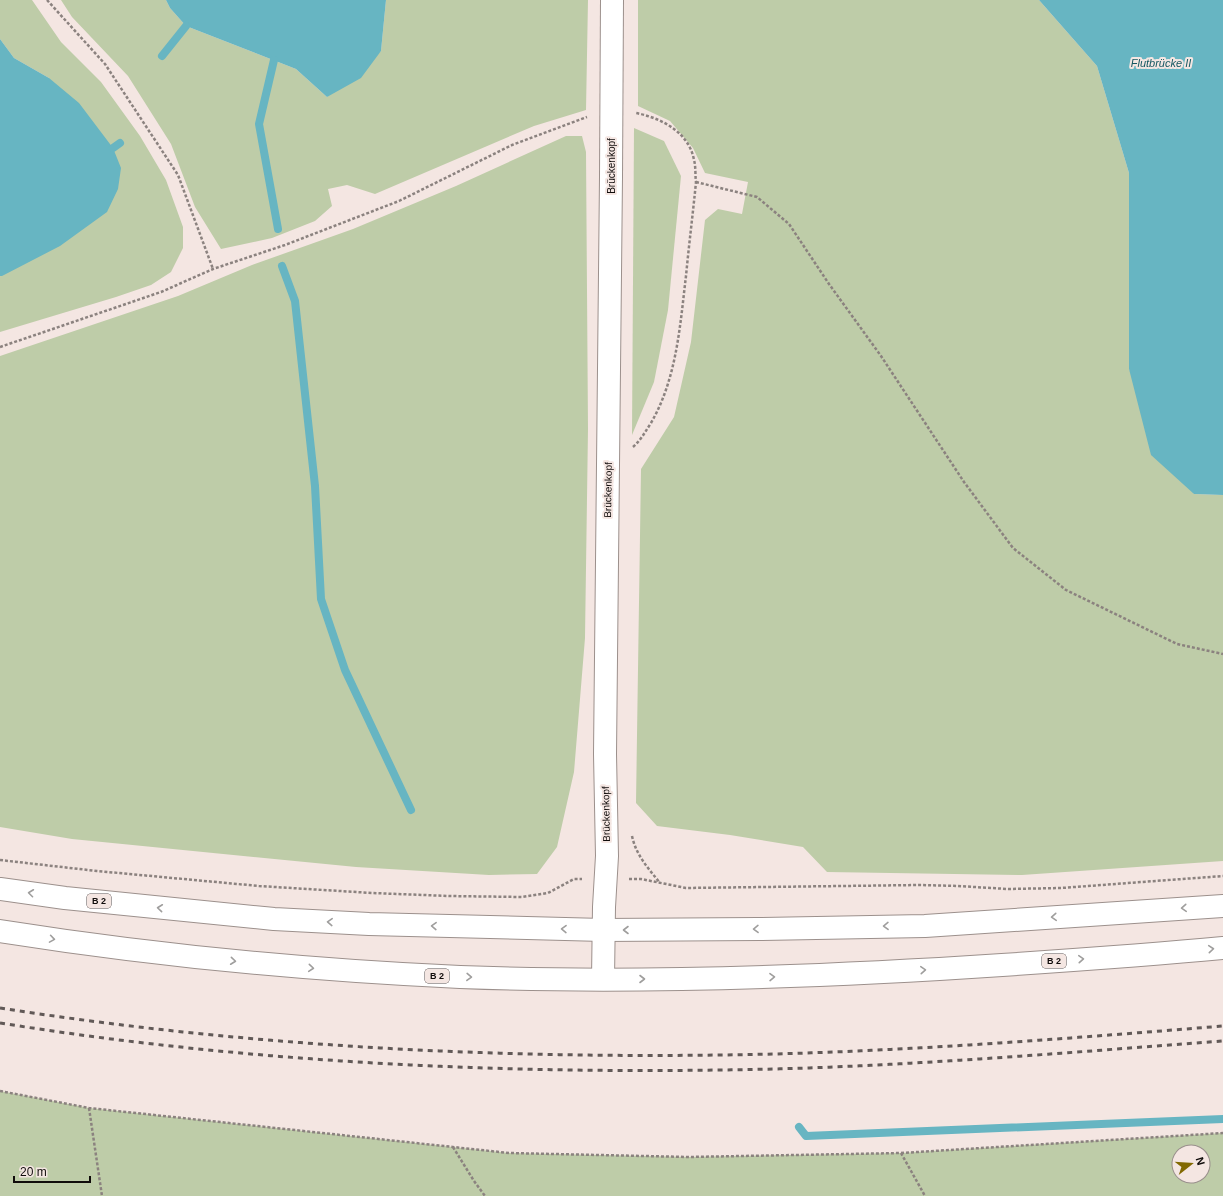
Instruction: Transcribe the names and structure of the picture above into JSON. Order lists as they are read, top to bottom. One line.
{"streets":{"main road":["Brückenkopf","B 2"]},"crossings":[["Brückenkopf","B 2"]],"water":["Flutbrücke II"],"scale_bar":"20 m","north":"right"}
